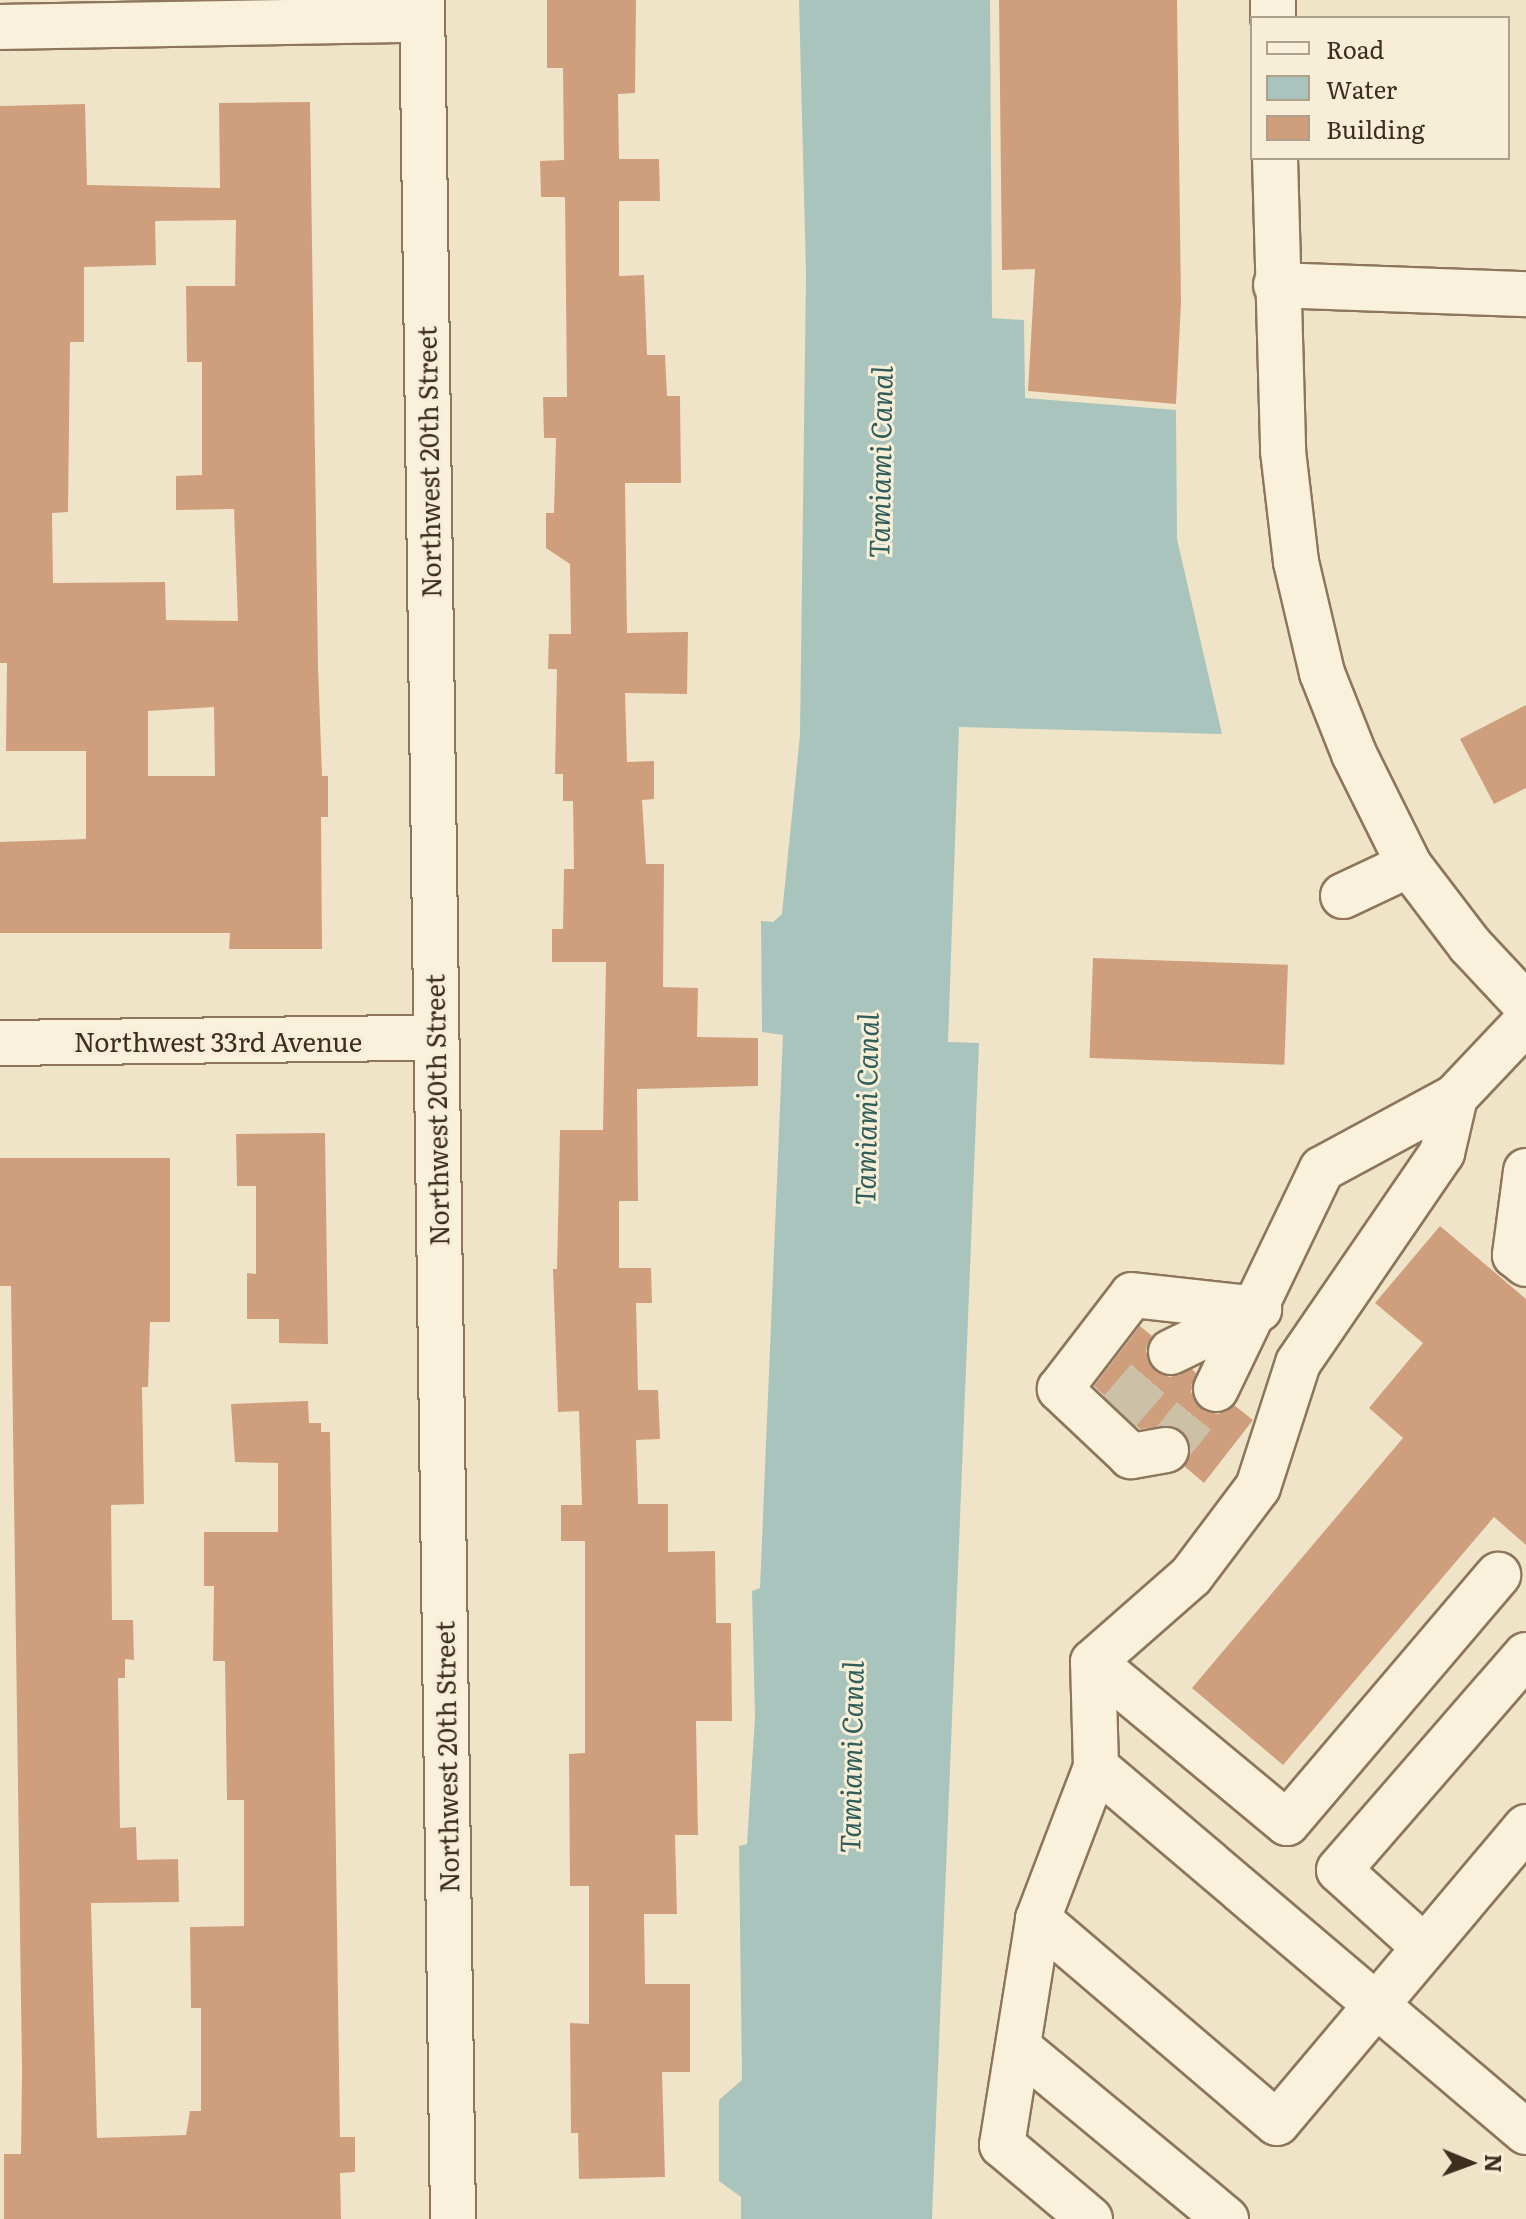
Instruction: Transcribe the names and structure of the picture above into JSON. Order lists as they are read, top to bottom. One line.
{"streets":{"street":["Northwest 20th Street","Northwest 33rd Avenue"]},"crossings":[["Northwest 20th Street","Northwest 33rd Avenue"]],"water":["Tamiami Canal"],"legend":["Road","Water","Building"],"north":"right"}
